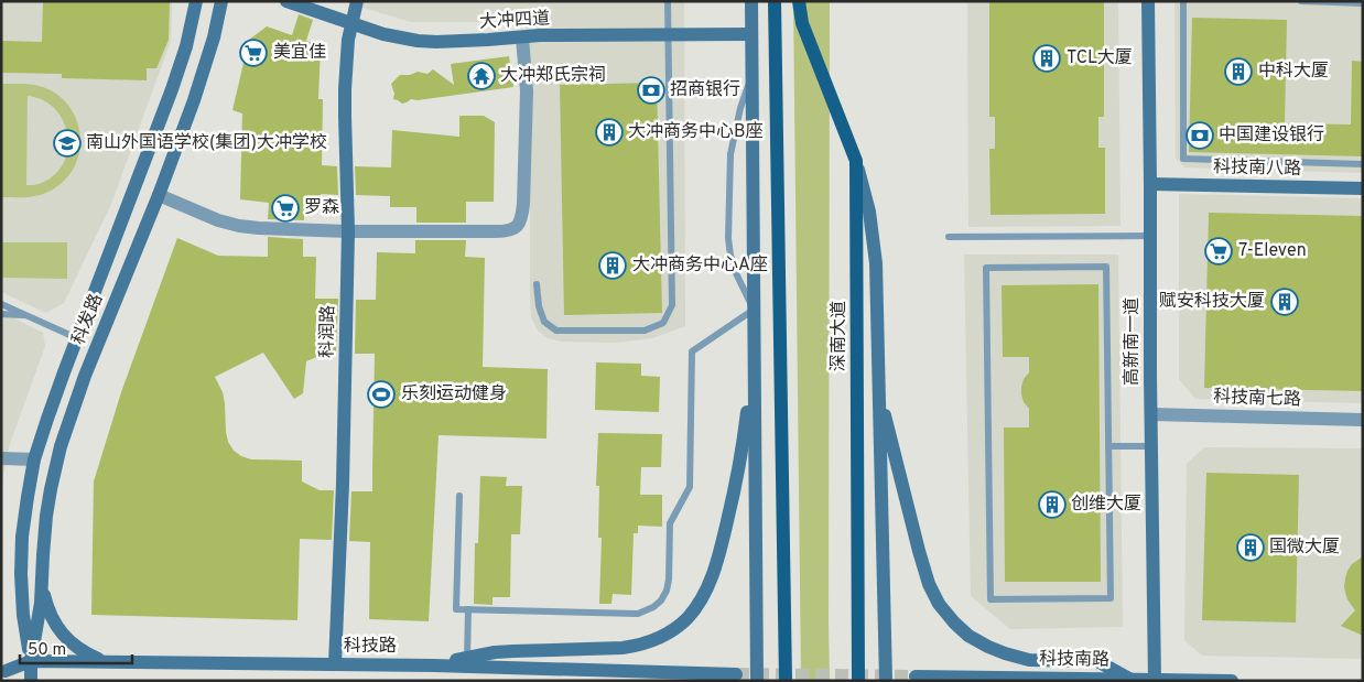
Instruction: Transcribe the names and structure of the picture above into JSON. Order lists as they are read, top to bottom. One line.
{"streets":{"main road":["深南大道"],"street":["大冲四道","科技南八路","科发路","科润路","高新南一道","科技南七路","科技路","科技南路"]},"crossings":[["大冲四道","科润路"],["科技南八路","高新南一道"],["科发路","科技路"],["科润路","科技路"],["高新南一道","科技南七路"],["高新南一道","科技南路"]],"places":{"supermarket":["美宜佳","罗森","7-Eleven"],"building":["TCL大厦","中科大厦","大冲商务中心B座","大冲商务中心A座","赋安科技大厦","创维大厦","国微大厦"],"temple":["大冲郑氏宗祠"],"bank":["招商银行","中国建设银行"],"school or university":["南山外国语学校(集团)大冲学校"],"sports":["乐刻·运动健身"]},"scale_bar":"50 m"}
